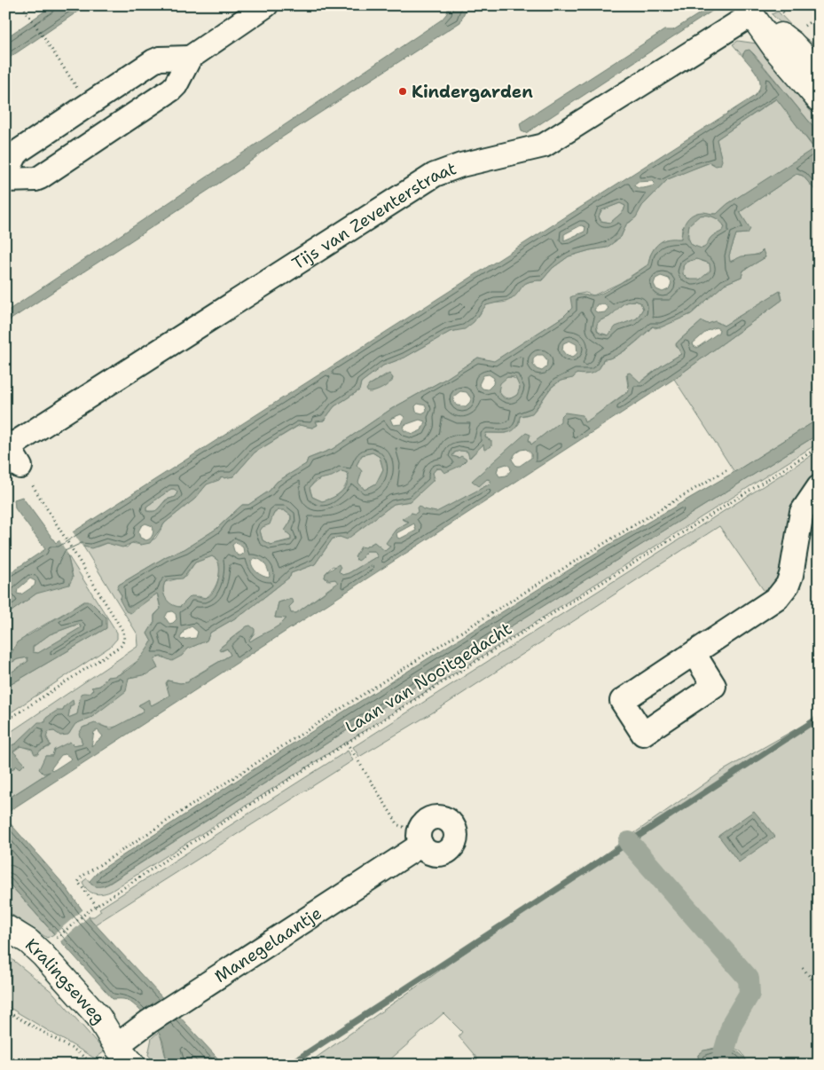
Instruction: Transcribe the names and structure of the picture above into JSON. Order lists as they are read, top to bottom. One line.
{"streets":{"main road":["Kralingseweg"],"street":["Tijs van Zeventerstraat","Manegelaantje"],"path":["Laan van Nooitgedacht"]},"crossings":[["Manegelaantje","Kralingseweg"]],"places":["Kindergarden"]}
